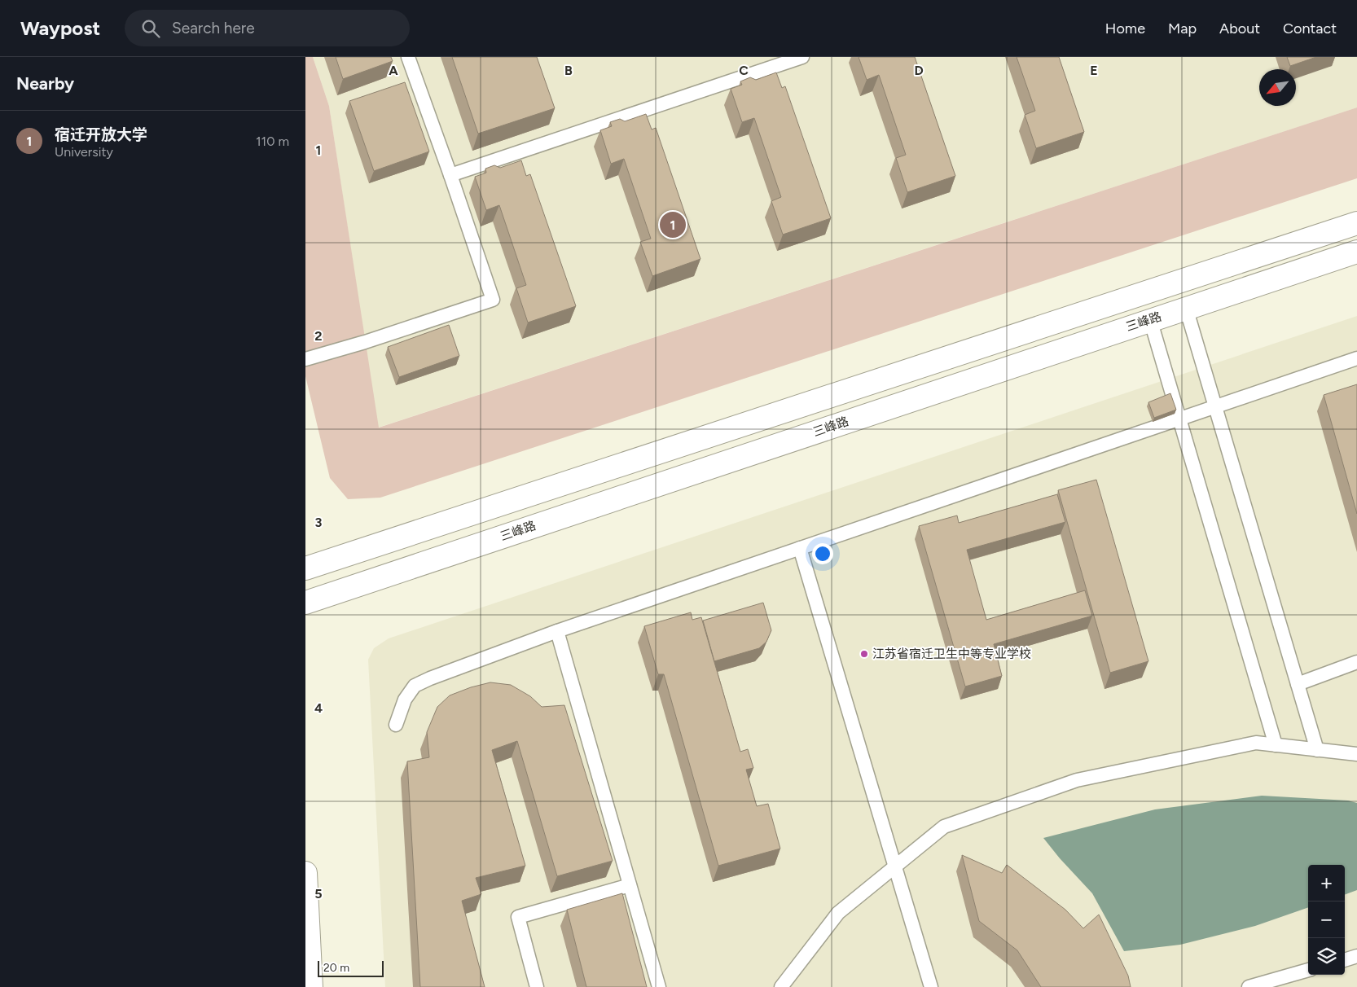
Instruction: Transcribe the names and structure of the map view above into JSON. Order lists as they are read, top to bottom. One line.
{"streets":{"main road":["三峰路"]},"places":["江苏省宿迁卫生中等专业学校"],"scale_bar":"20 m","north":"bottom left","page":{"header":"Waypost","search":"Search here","nav":["Home","Map","About","Contact"],"heading":"Nearby","list":[{"mark":"1","name":"宿迁开放大学","note":"University","value":"110 m"}],"pins":"1","map_buttons":["+","−"],"scale":"20 m"},"grid":{"columns":["A","B","C","D","E"],"rows":["1","2","3","4","5"]}}
